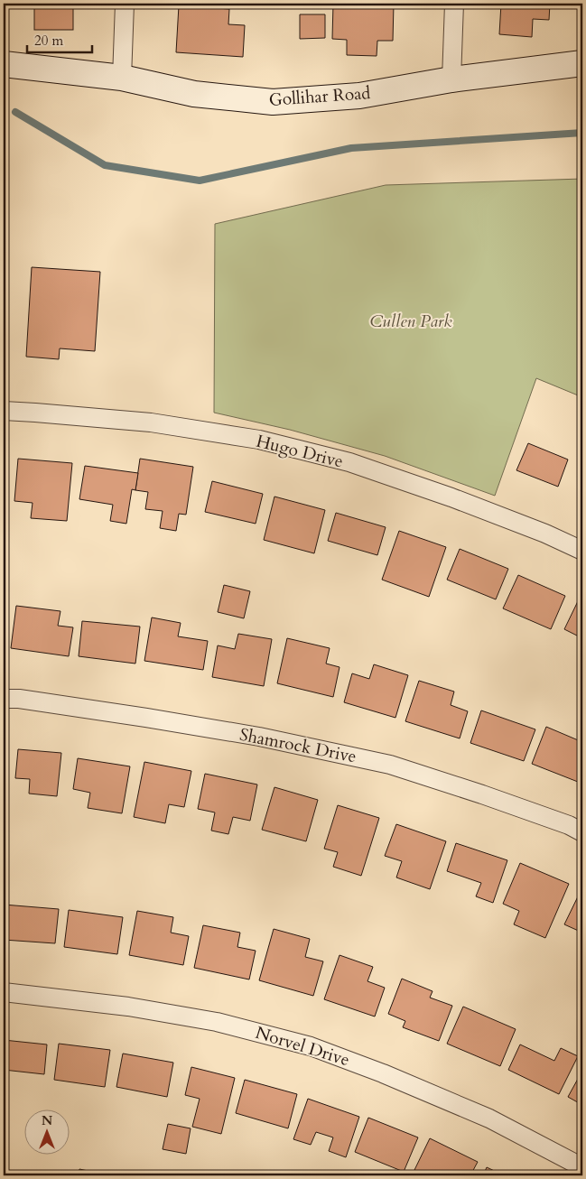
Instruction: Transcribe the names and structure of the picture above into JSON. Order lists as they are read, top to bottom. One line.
{"streets":{"street":["Gollihar Road","Hugo Drive","Shamrock Drive","Norvel Drive"]},"parks":["Cullen Park"],"scale_bar":"20 m","north":"top"}
